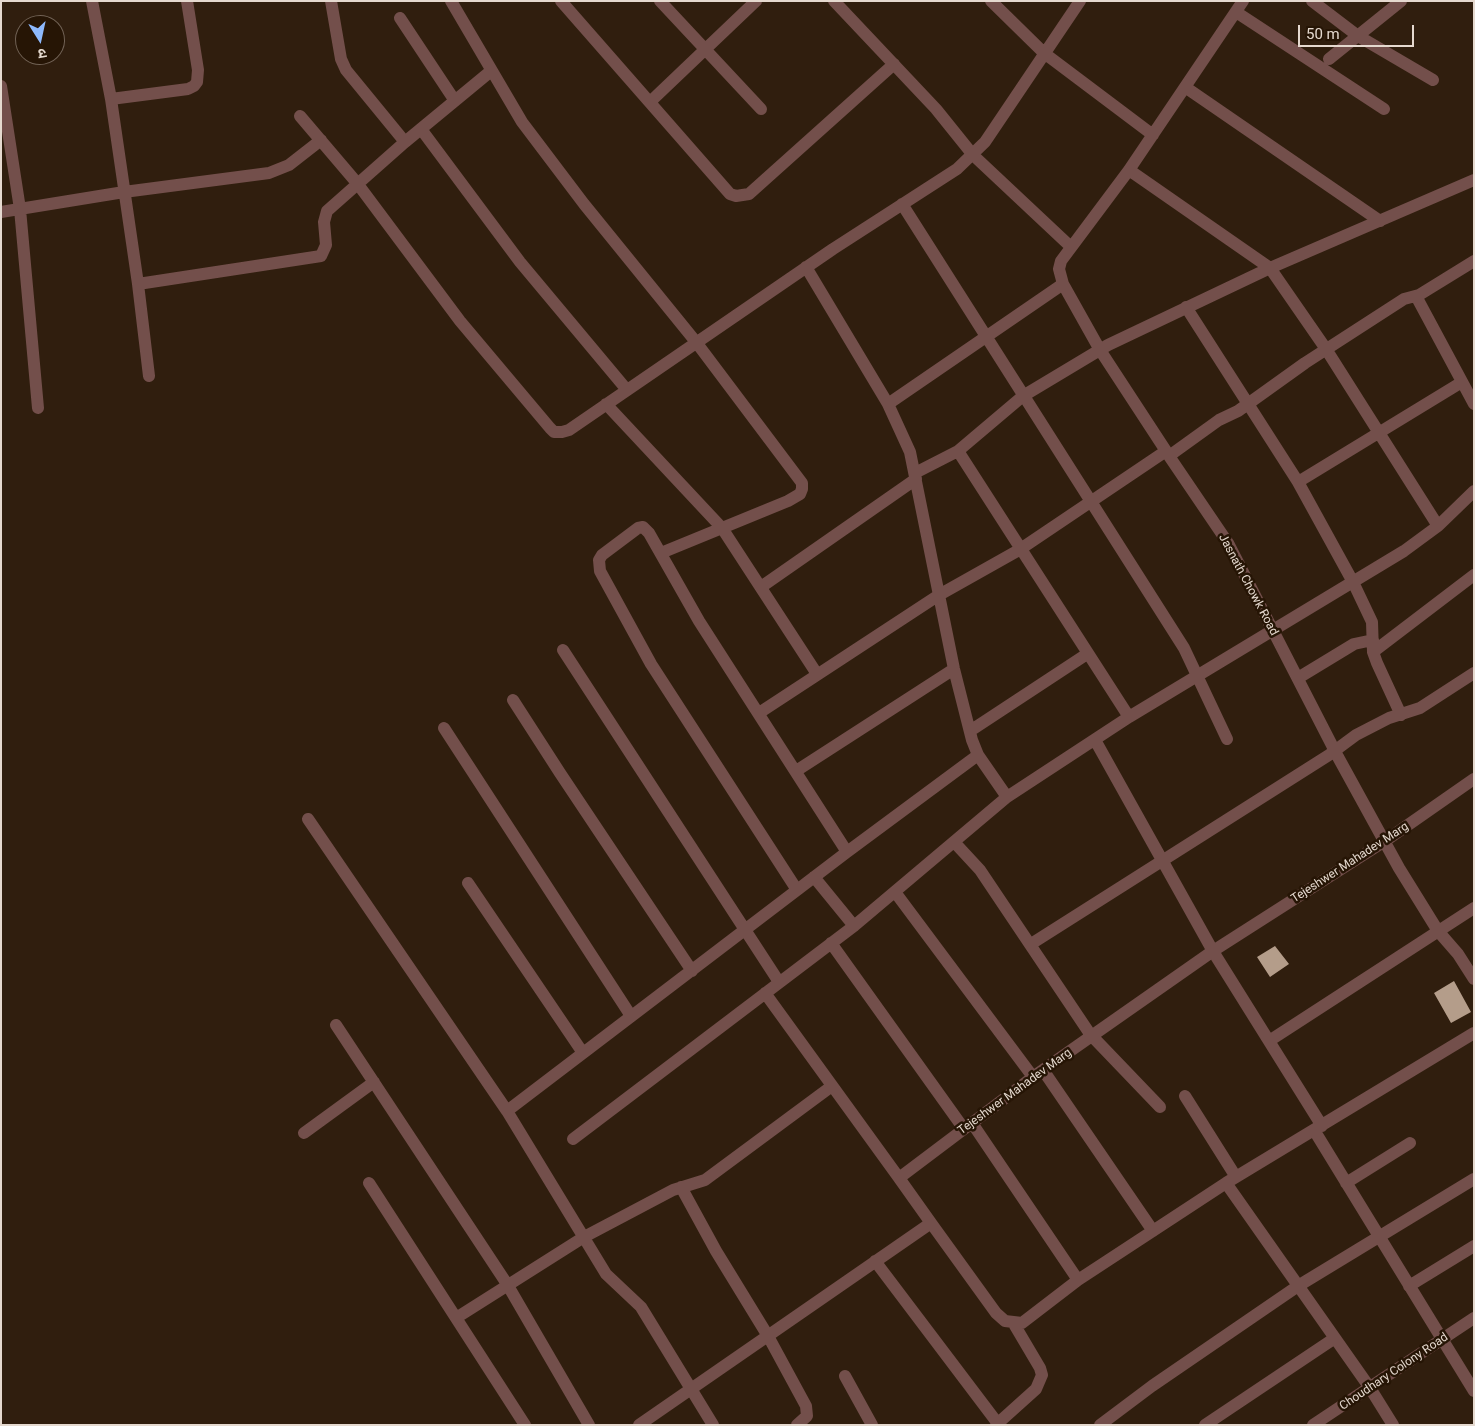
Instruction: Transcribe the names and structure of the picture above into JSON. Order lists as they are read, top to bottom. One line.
{"streets":{"street":["Jasnath Chowk Road","Tejeshwer Mahadev Marg","Choudhary Colony Road"]},"crossings":[["Jasnath Chowk Road","Tejeshwer Mahadev Marg"]],"scale_bar":"50 m","north":"bottom"}
